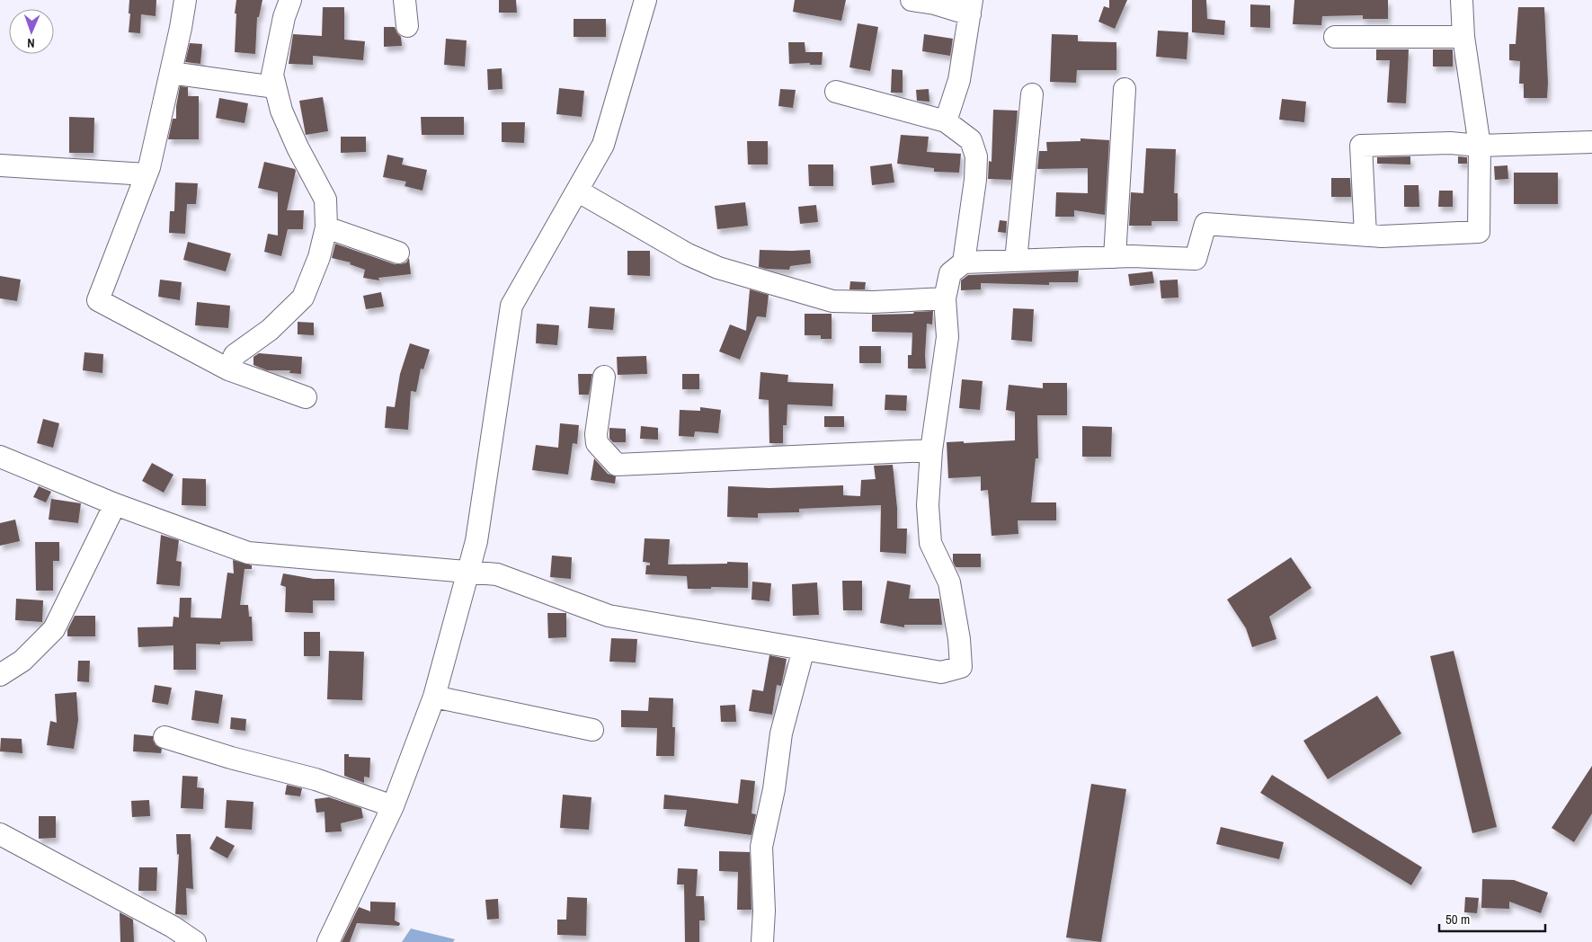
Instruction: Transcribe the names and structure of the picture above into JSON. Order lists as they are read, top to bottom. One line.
{"scale_bar":"50 m","north":"bottom"}
